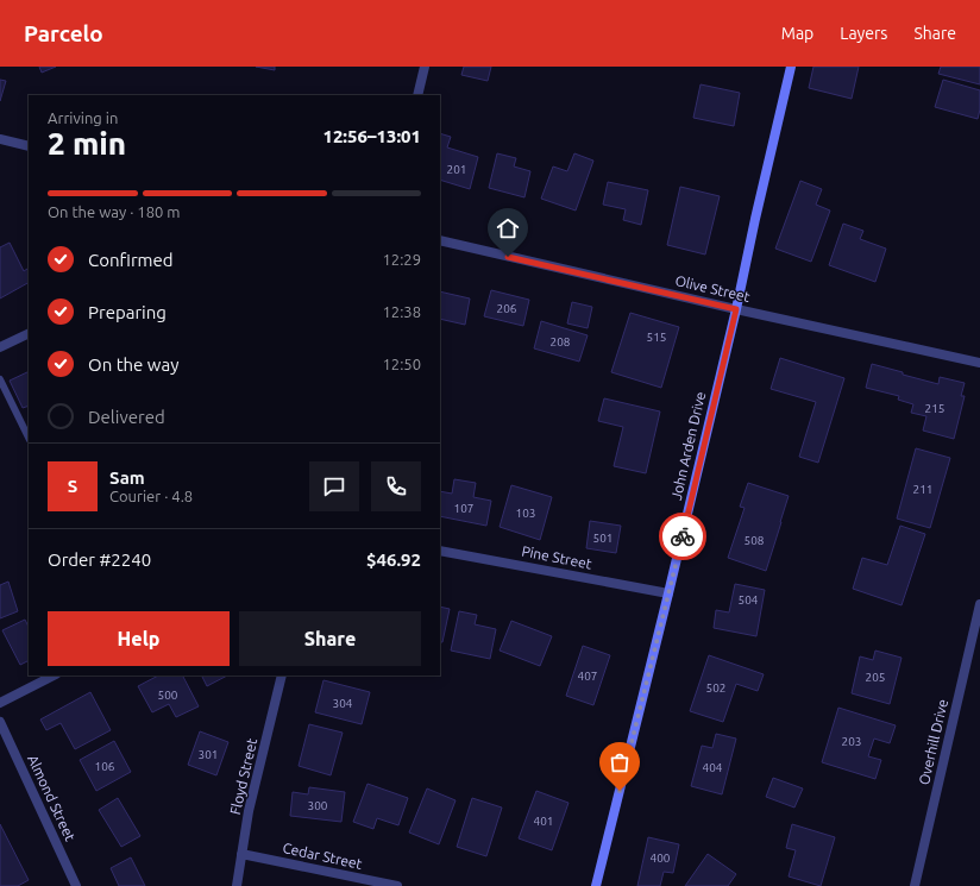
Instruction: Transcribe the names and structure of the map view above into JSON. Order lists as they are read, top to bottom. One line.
{"streets":{"street":["Olive Street","John Arden Drive","Pine Street","Overhill Drive","Floyd Street","Almond Street","Cedar Street"]},"crossings":[["Olive Street","John Arden Drive"],["John Arden Drive","Pine Street"],["Floyd Street","Cedar Street"]],"house_numbers":["201","206","515","208","215","211","107","103","501","508","504","407","205","502","500","304","203","301","106","404","300","401","400"],"page":{"header":"Parcelo","nav":["Map","Layers","Share"],"heading":["2 min","Arriving in","12:56–13:01"],"panel":["Sam","Courier · 4.8","Order #2240","$46.92"],"bar":"On the way · 180 m","list":[["Confirmed","12:29"],["Preparing","12:38"],["On the way","12:50"],"Delivered"],"round":"S","buttons":["Help","Share"]}}
